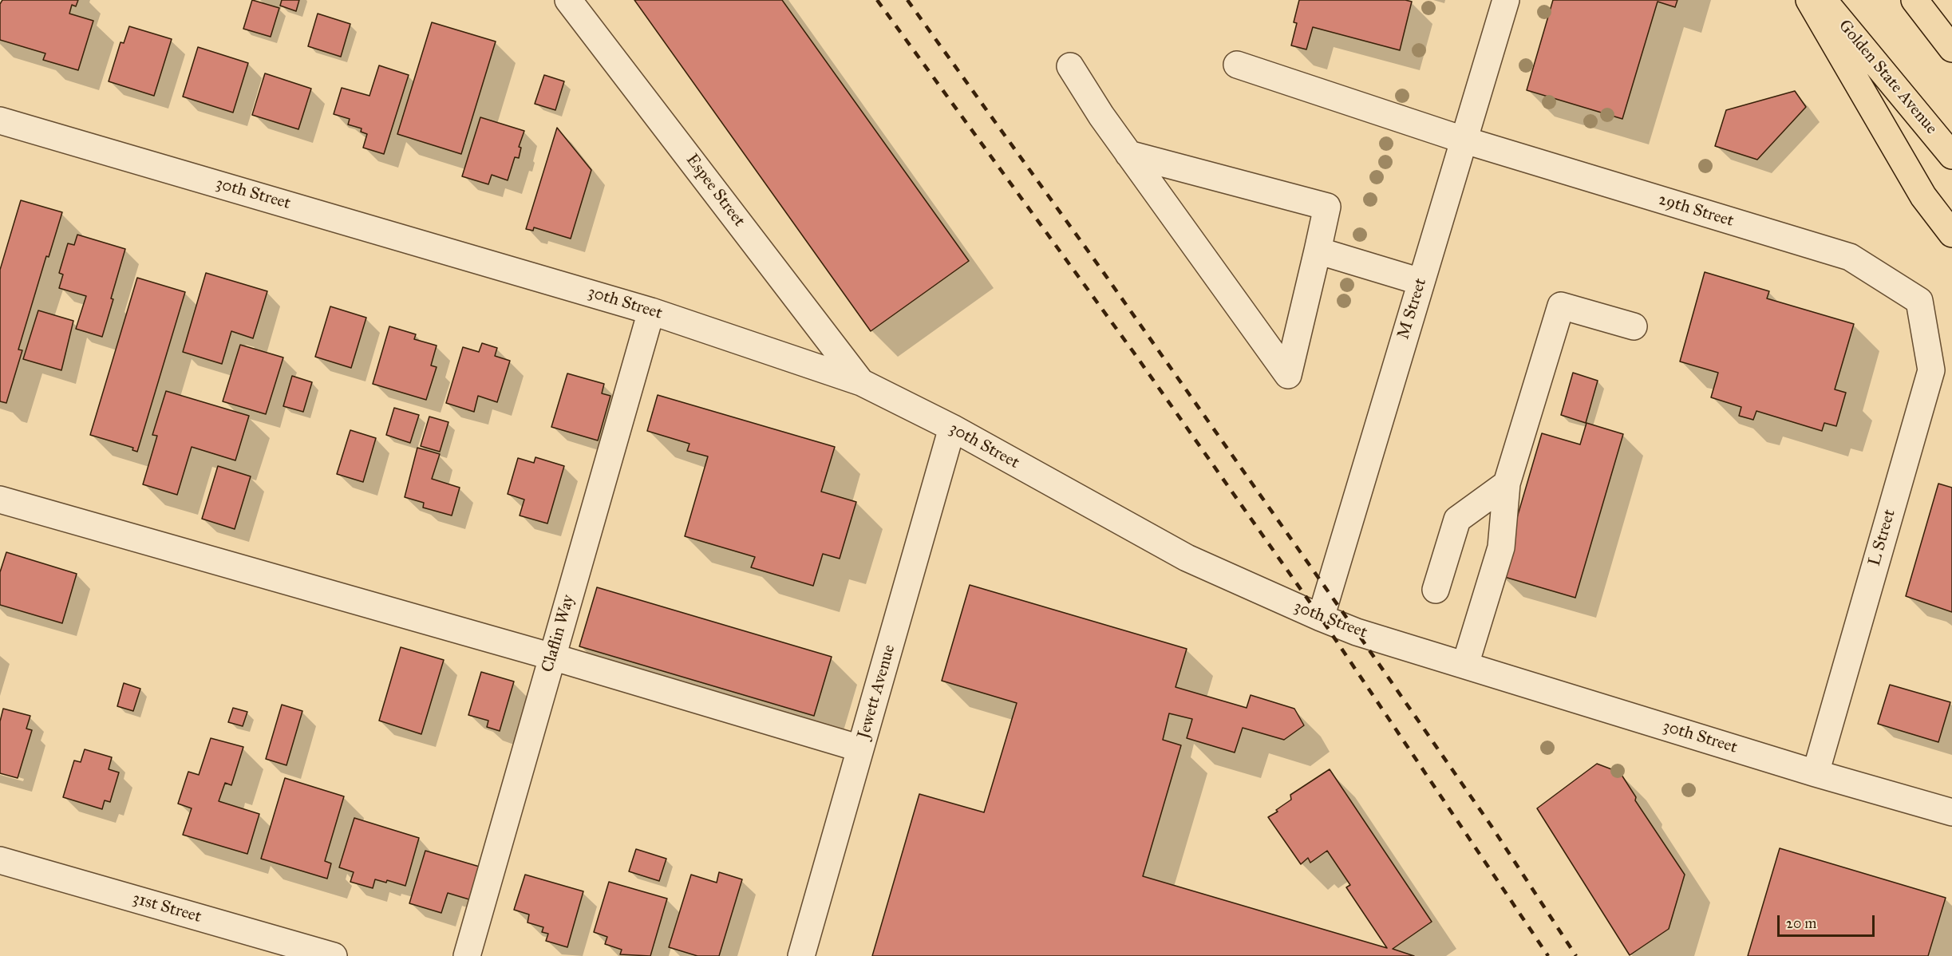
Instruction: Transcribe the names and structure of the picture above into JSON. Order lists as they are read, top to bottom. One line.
{"streets":{"highway":["Golden State Avenue"],"street":["Espee Street","30th Street","29th Street","M Street","L Street","Claflin Way","Jewett Avenue","31st Street"]},"crossings":[["Espee Street","30th Street"],["30th Street","M Street"],["30th Street","L Street"],["30th Street","Claflin Way"],["30th Street","Jewett Avenue"],["29th Street","M Street"],["29th Street","L Street"]],"scale_bar":"20 m"}
